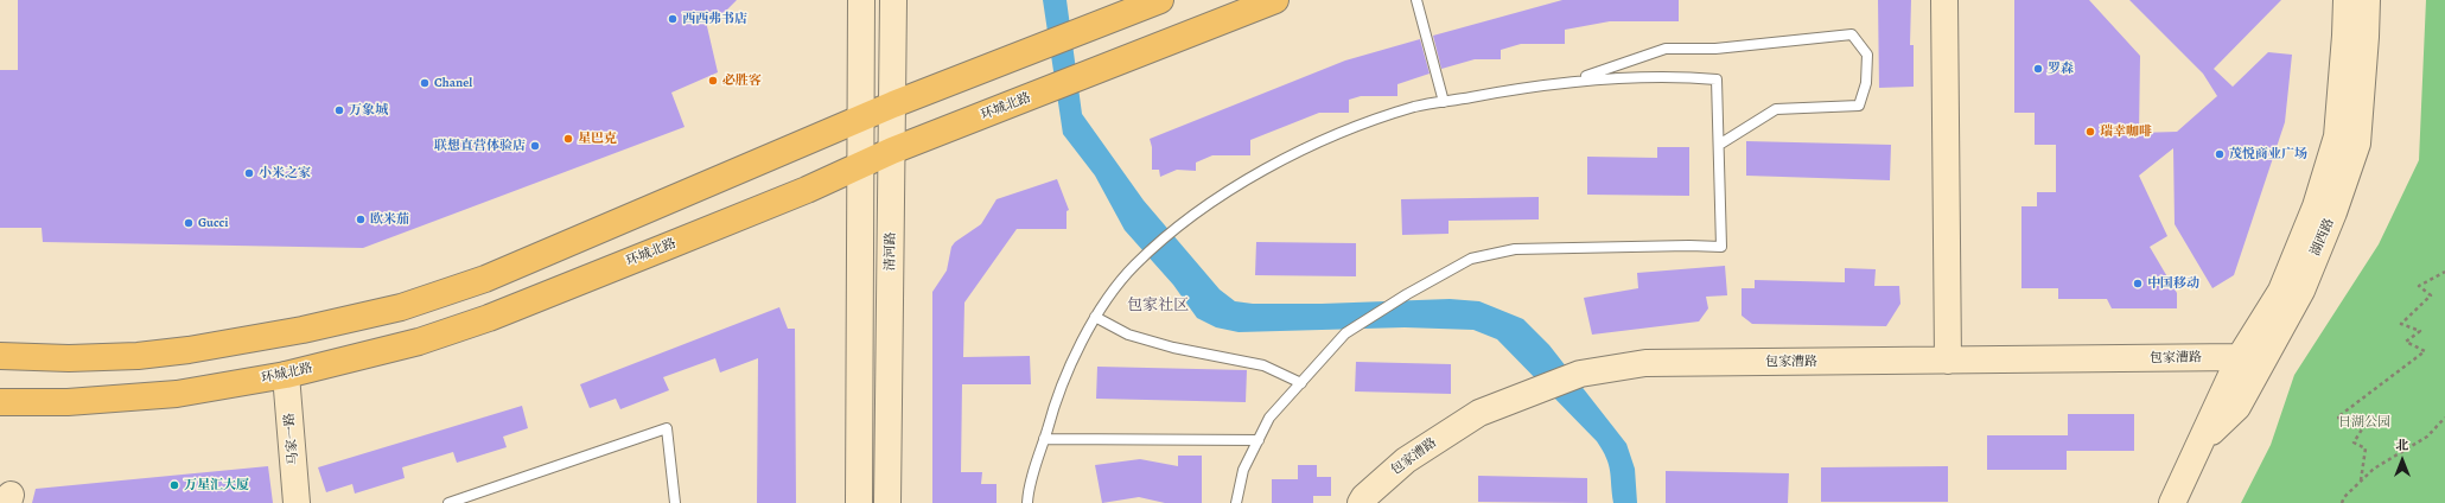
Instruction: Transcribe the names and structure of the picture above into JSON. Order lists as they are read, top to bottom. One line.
{"streets":{"main road":["环城北路","湖西路","清河路","包家漕路","马家一路"]},"crossings":[["环城北路","清河路"],["环城北路","马家一路"],["湖西路","包家漕路"]],"districts":["包家社区"],"parks":["日湖公园"],"places":["西西弗书店","罗森","必胜客","Chanel","万象城","瑞幸咖啡","星巴克","联想直营体验店","茂悦商业广场","小米之家","欧米茄","Gucci","中国移动","万星汇大厦"],"north":"top"}
